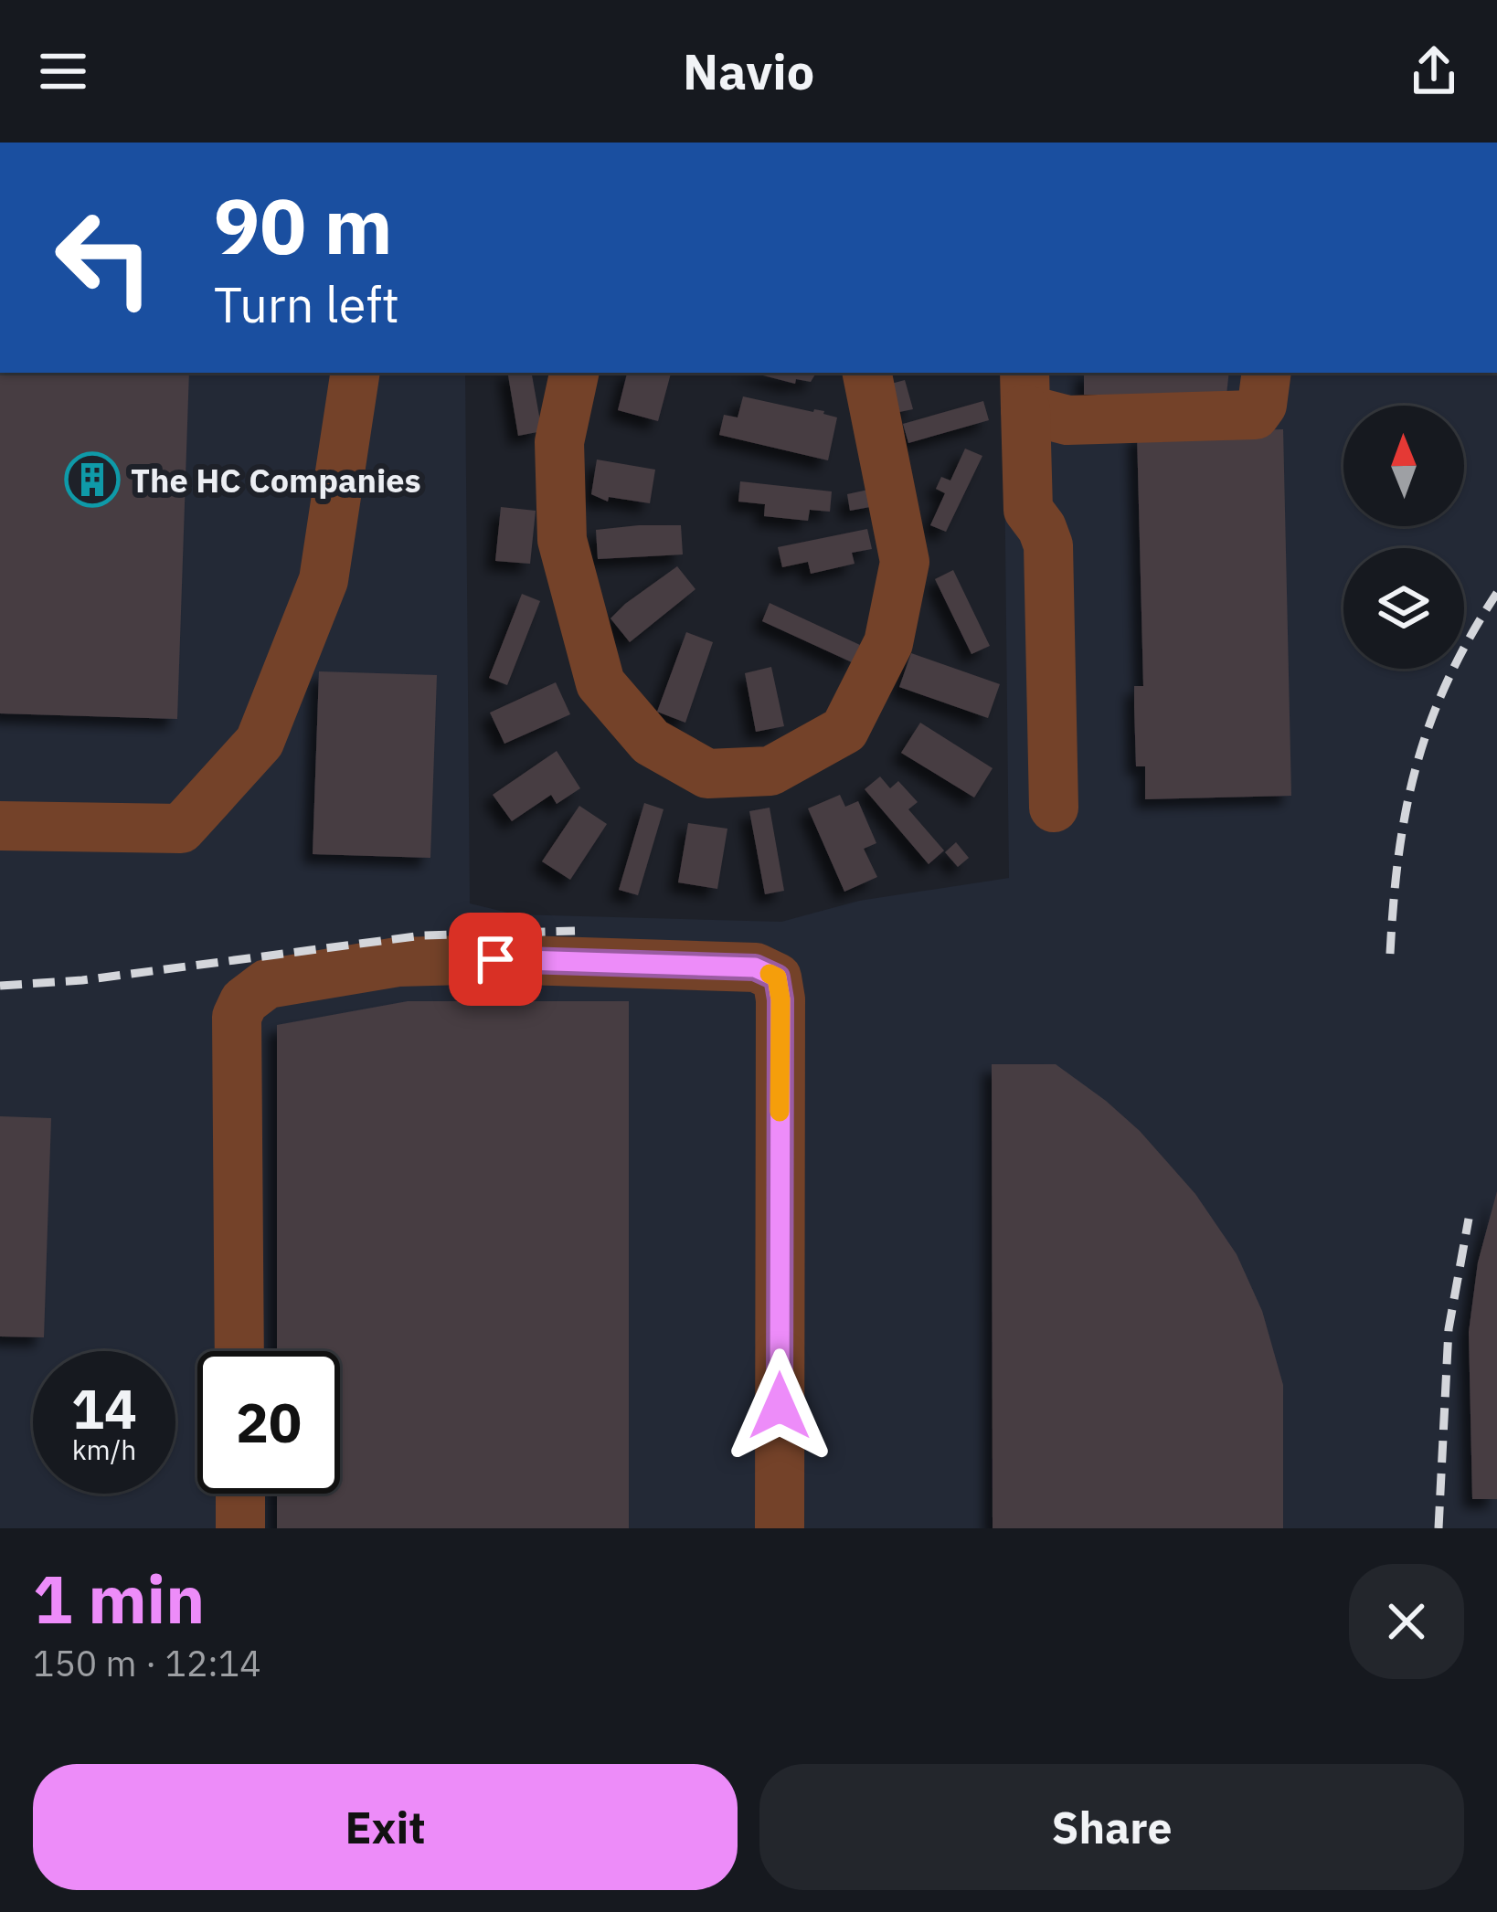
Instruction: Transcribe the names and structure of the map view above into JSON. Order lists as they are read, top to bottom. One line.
{"places":{"building":["The HC Companies"]},"north":"top","page":{"header":"Navio","turn":["90 m","Turn left"],"speed":"14 km/h","limit":"20","heading":["1 min","150 m · 12:14"],"buttons":["Exit","Share"]}}
